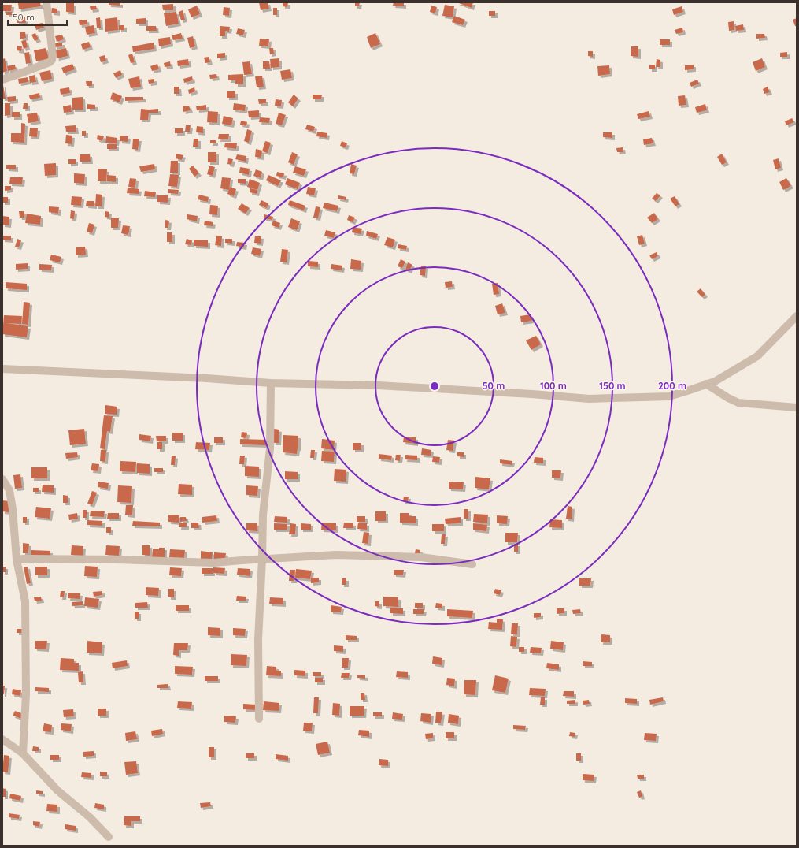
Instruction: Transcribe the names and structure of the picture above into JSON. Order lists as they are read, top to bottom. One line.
{"scale_bar":"50 m","rings":["50 m","100 m","150 m","200 m"]}
